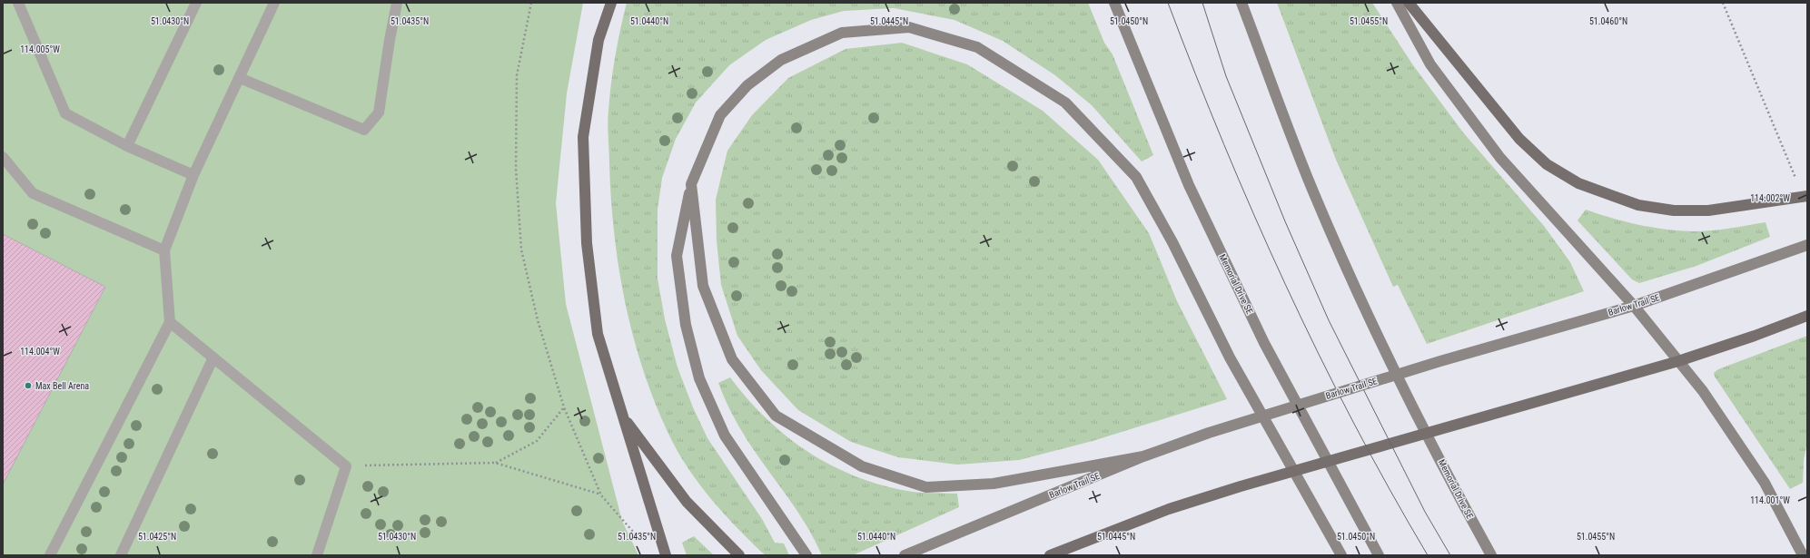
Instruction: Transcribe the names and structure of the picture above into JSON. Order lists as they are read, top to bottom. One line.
{"streets":{"main road":["Memorial Drive SE","Barlow Trail SE"]},"places":["Max Bell Arena"],"coordinates":["51.0430°N","51.0435°N","51.0440°N","51.0445°N","51.0450°N","51.0455°N","51.0460°N","114.005°W","114.002°W","114.004°W","114.001°W","51.0425°N"]}
